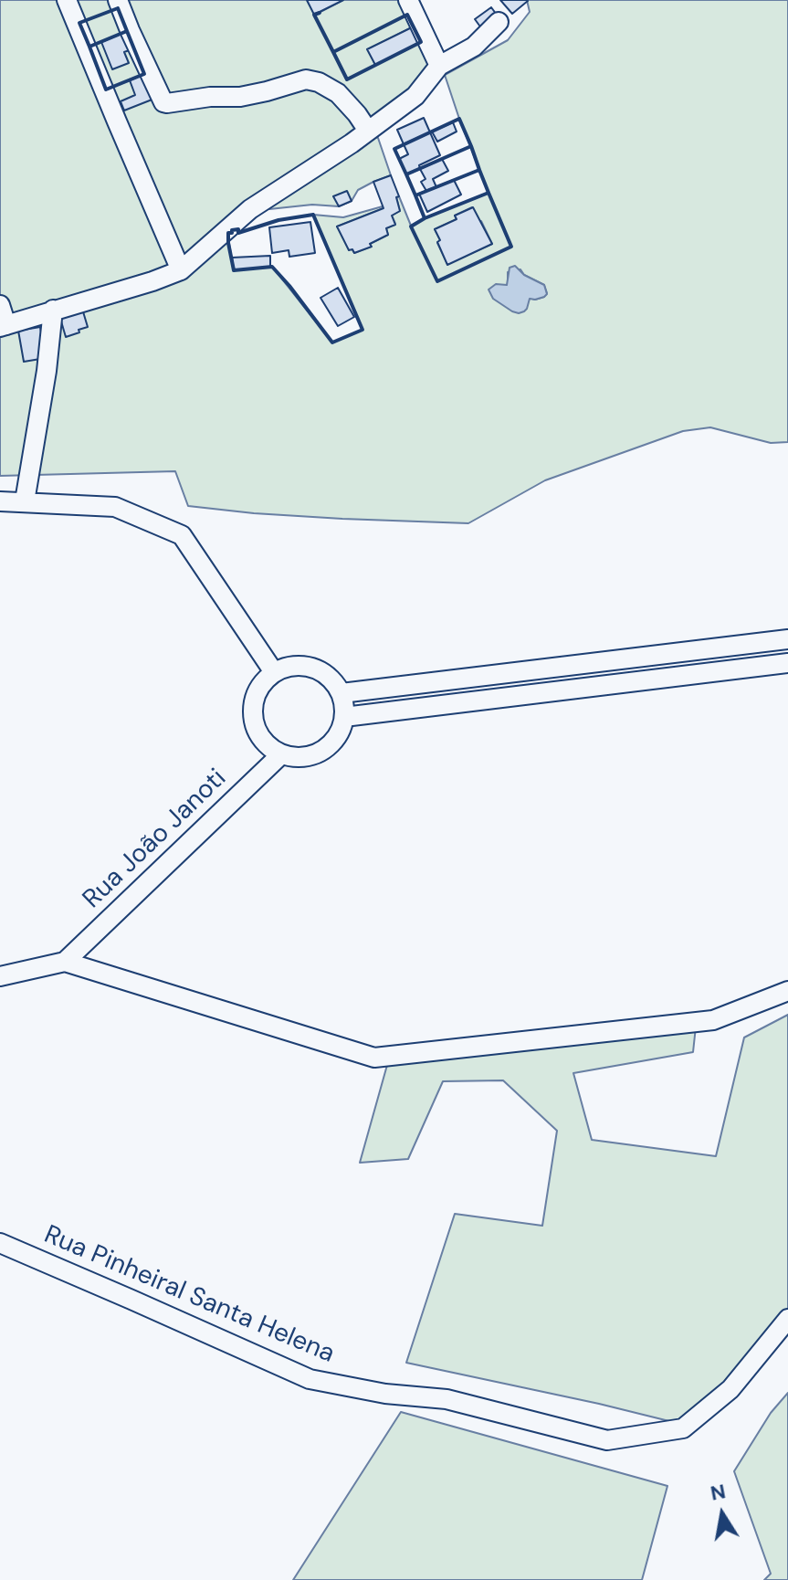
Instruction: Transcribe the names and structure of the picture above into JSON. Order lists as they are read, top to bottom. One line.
{"streets":{"street":["Rua João Janoti","Rua Pinheiral Santa Helena"]},"north":"top"}
